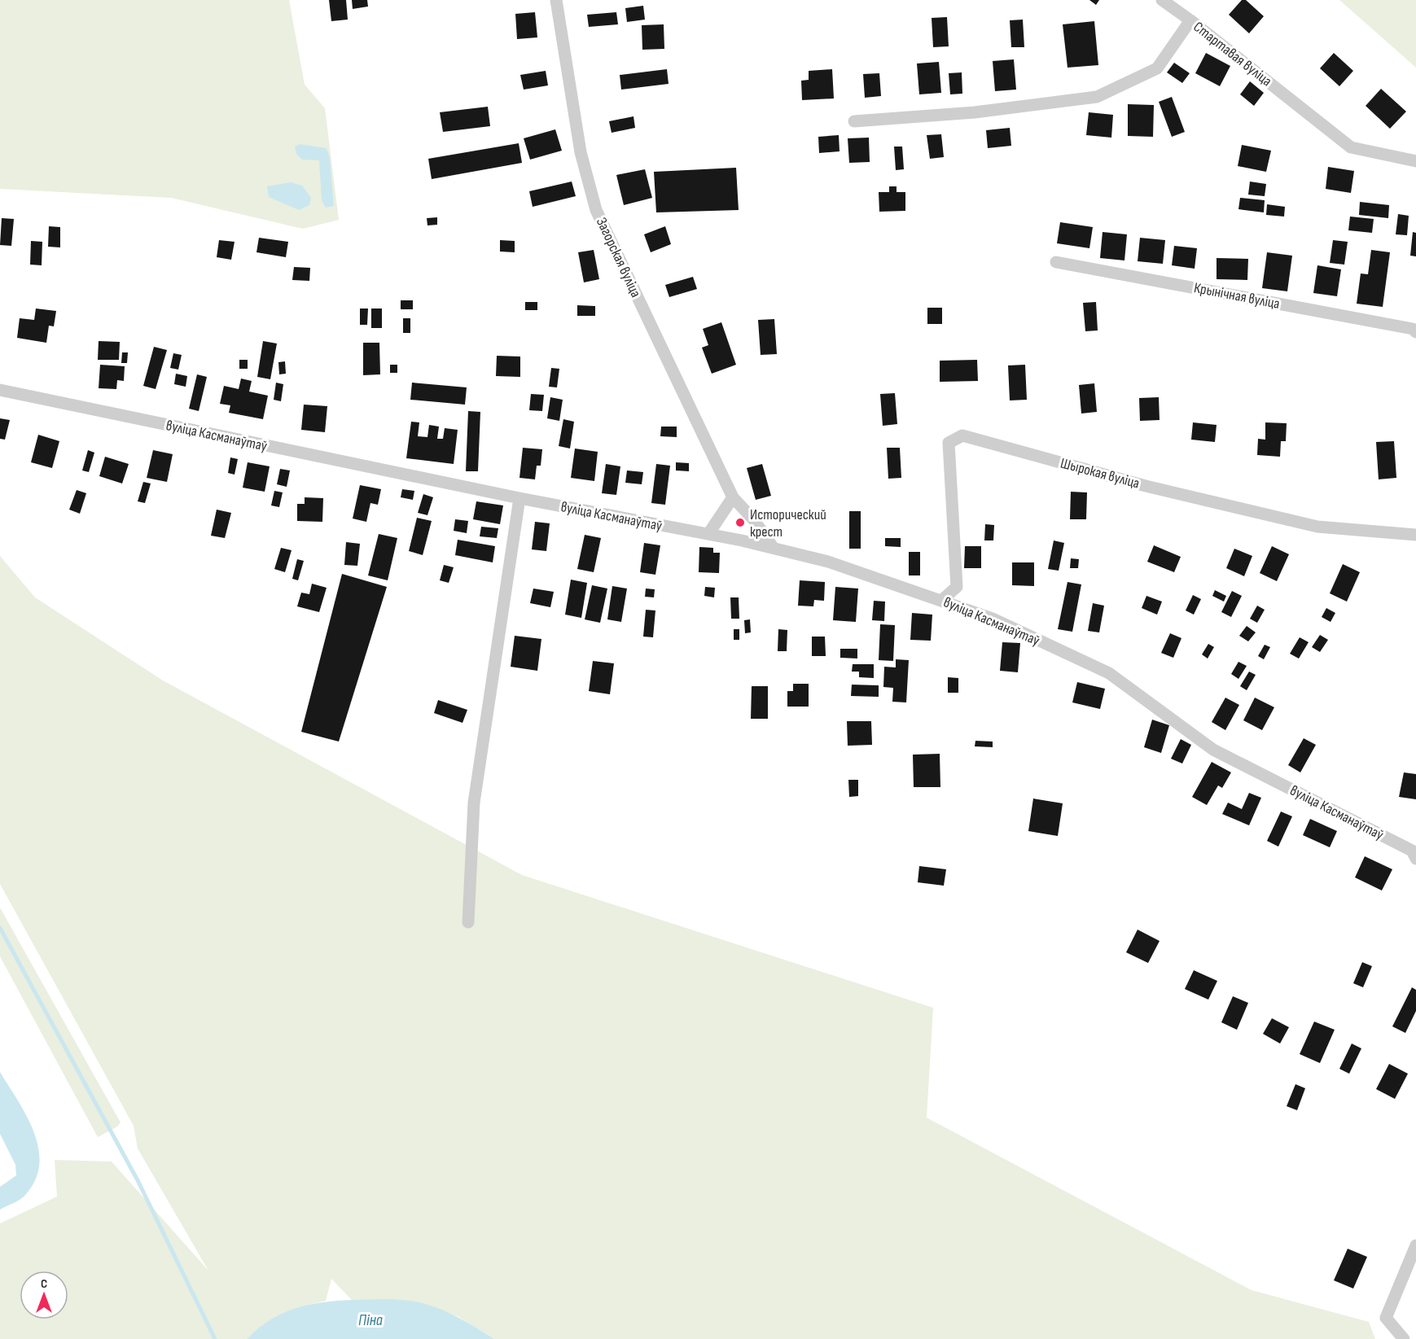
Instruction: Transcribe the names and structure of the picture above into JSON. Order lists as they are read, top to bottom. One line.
{"streets":{"street":["Стартавая вуліца","Загорская вуліца","Крынічная вуліца","вуліца Касманаўтаў","Шырокая вуліца"]},"crossings":[["Загорская вуліца","вуліца Касманаўтаў"],["вуліца Касманаўтаў","Шырокая вуліца"]],"water":["Піна"],"places":["Исторический крест"],"north":"top"}
